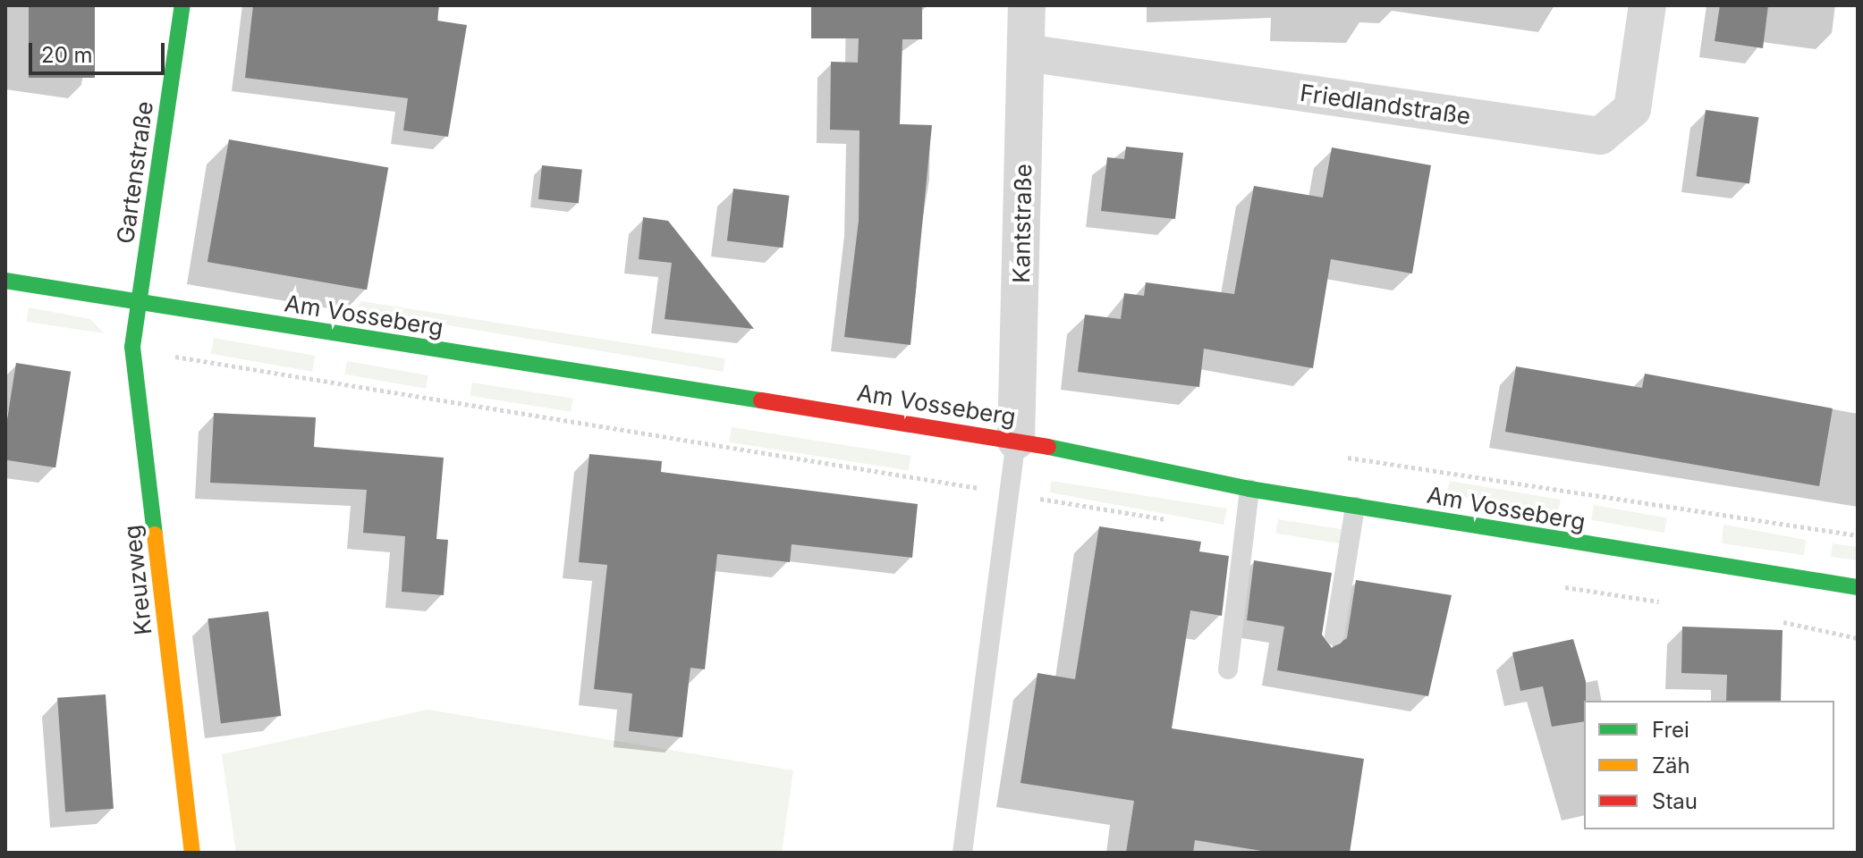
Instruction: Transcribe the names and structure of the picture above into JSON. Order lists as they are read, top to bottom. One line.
{"streets":{"street":["Friedlandstraße","Gartenstraße","Kantstraße","Am Vosseberg","Kreuzweg"]},"crossings":[["Friedlandstraße","Kantstraße"],["Gartenstraße","Am Vosseberg"],["Gartenstraße","Kreuzweg"],["Kantstraße","Am Vosseberg"],["Am Vosseberg","Kreuzweg"]],"legend":["Frei","Zäh","Stau"],"scale_bar":"20 m"}
